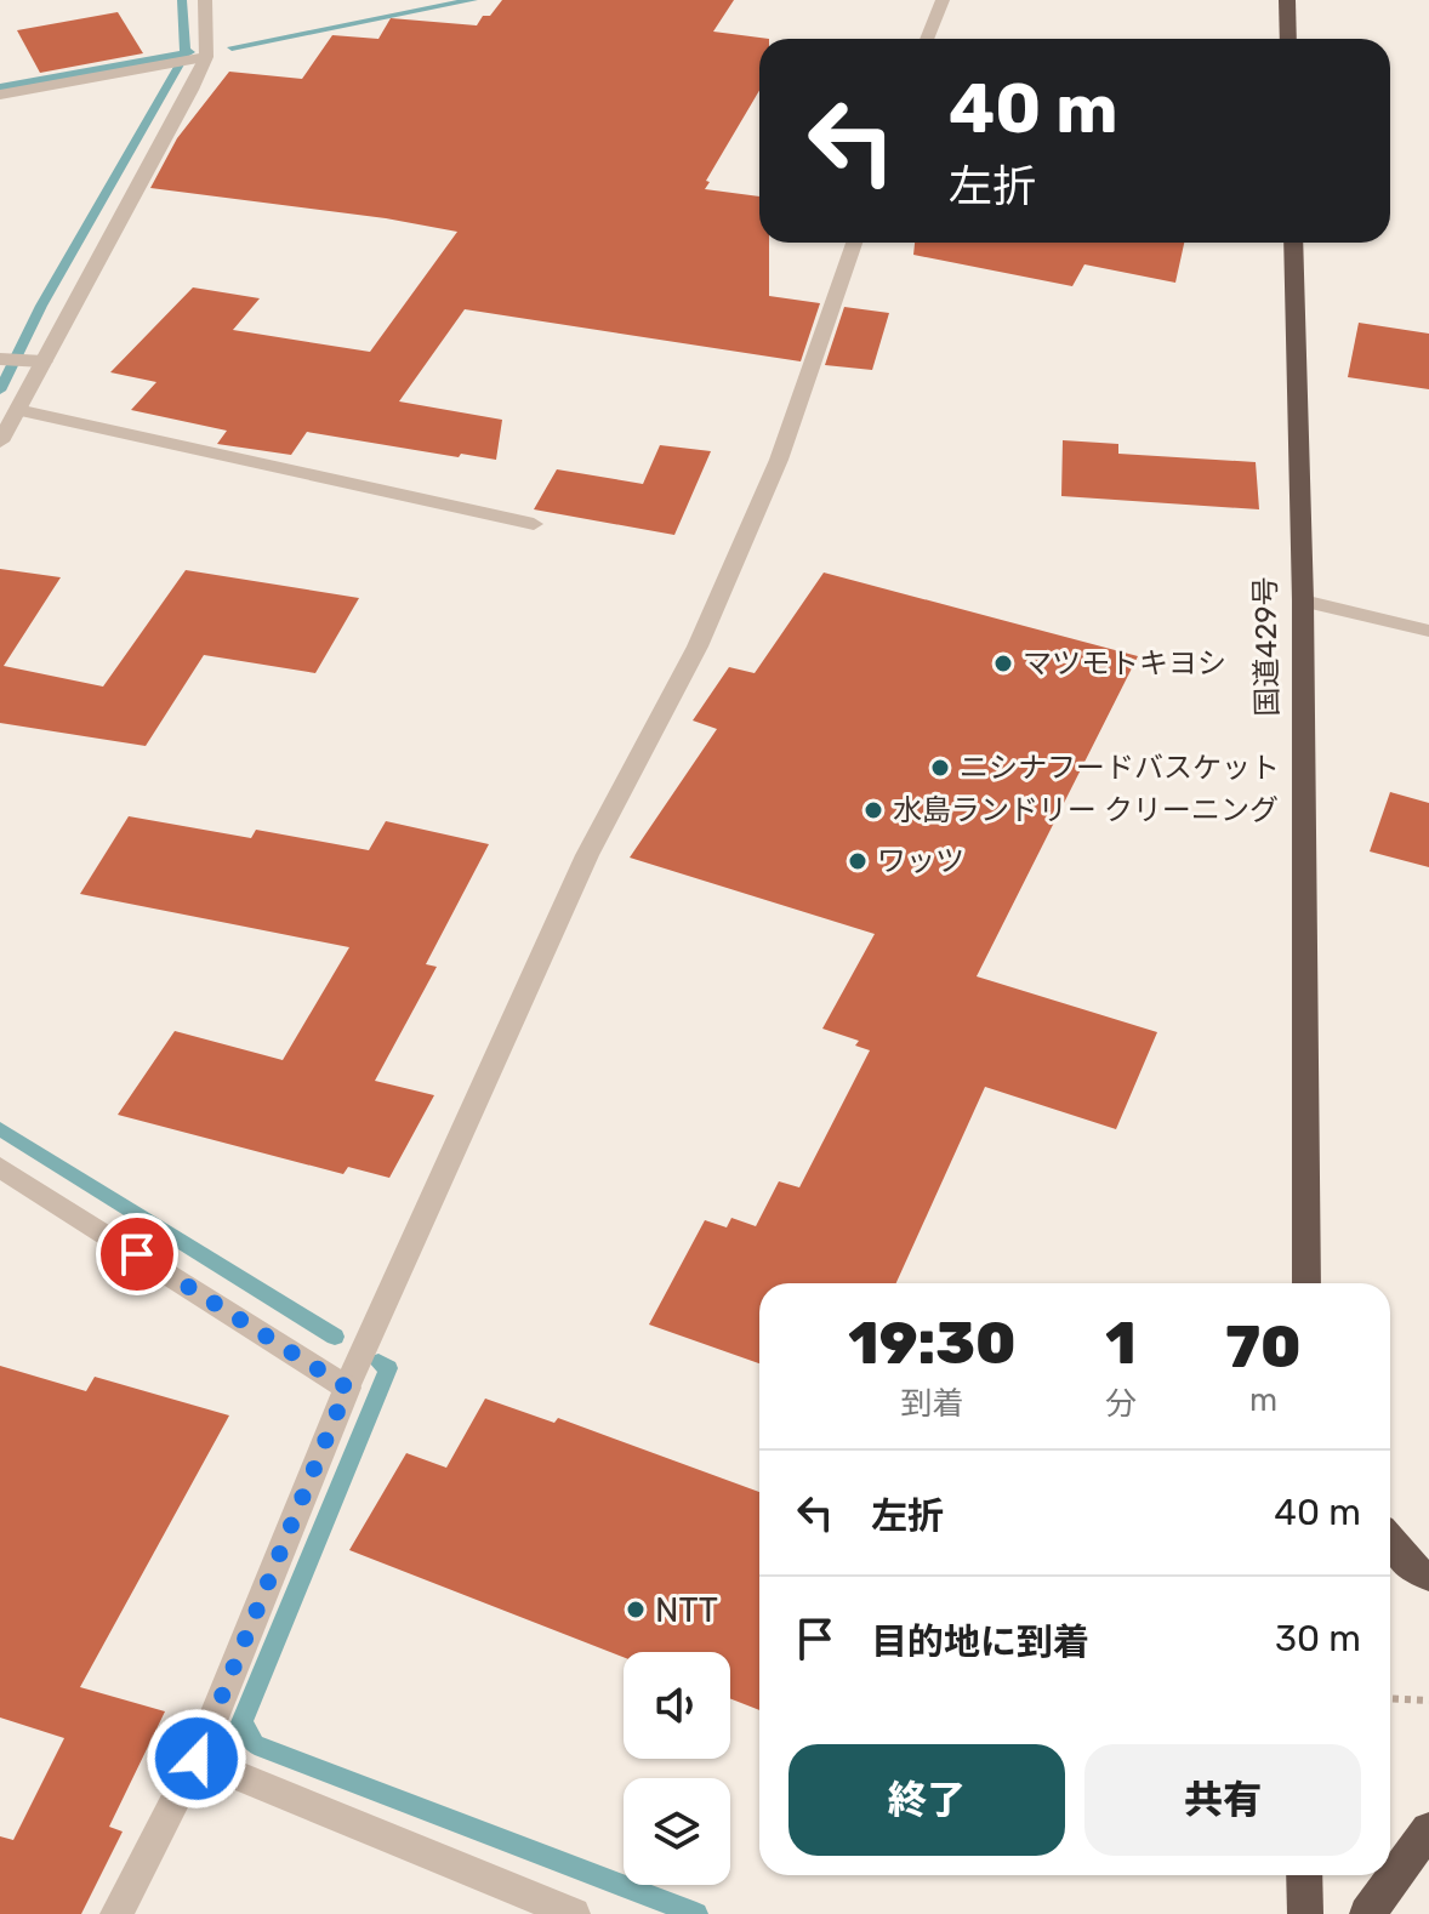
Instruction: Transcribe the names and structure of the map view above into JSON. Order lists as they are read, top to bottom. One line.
{"streets":{"highway":["国道429号"]},"places":["マツモトキヨシ","ニシナフードバスケット","水島ランドリー クリーニング","ワッツ","NTT"],"page":{"turn":["40 m","左折"],"eta":["19:30","到着","1","分","70","m"],"list":[{"name":"左折","value":"40 m"},{"name":"目的地に到着","value":"30 m"}],"buttons":["終了","共有"]}}
